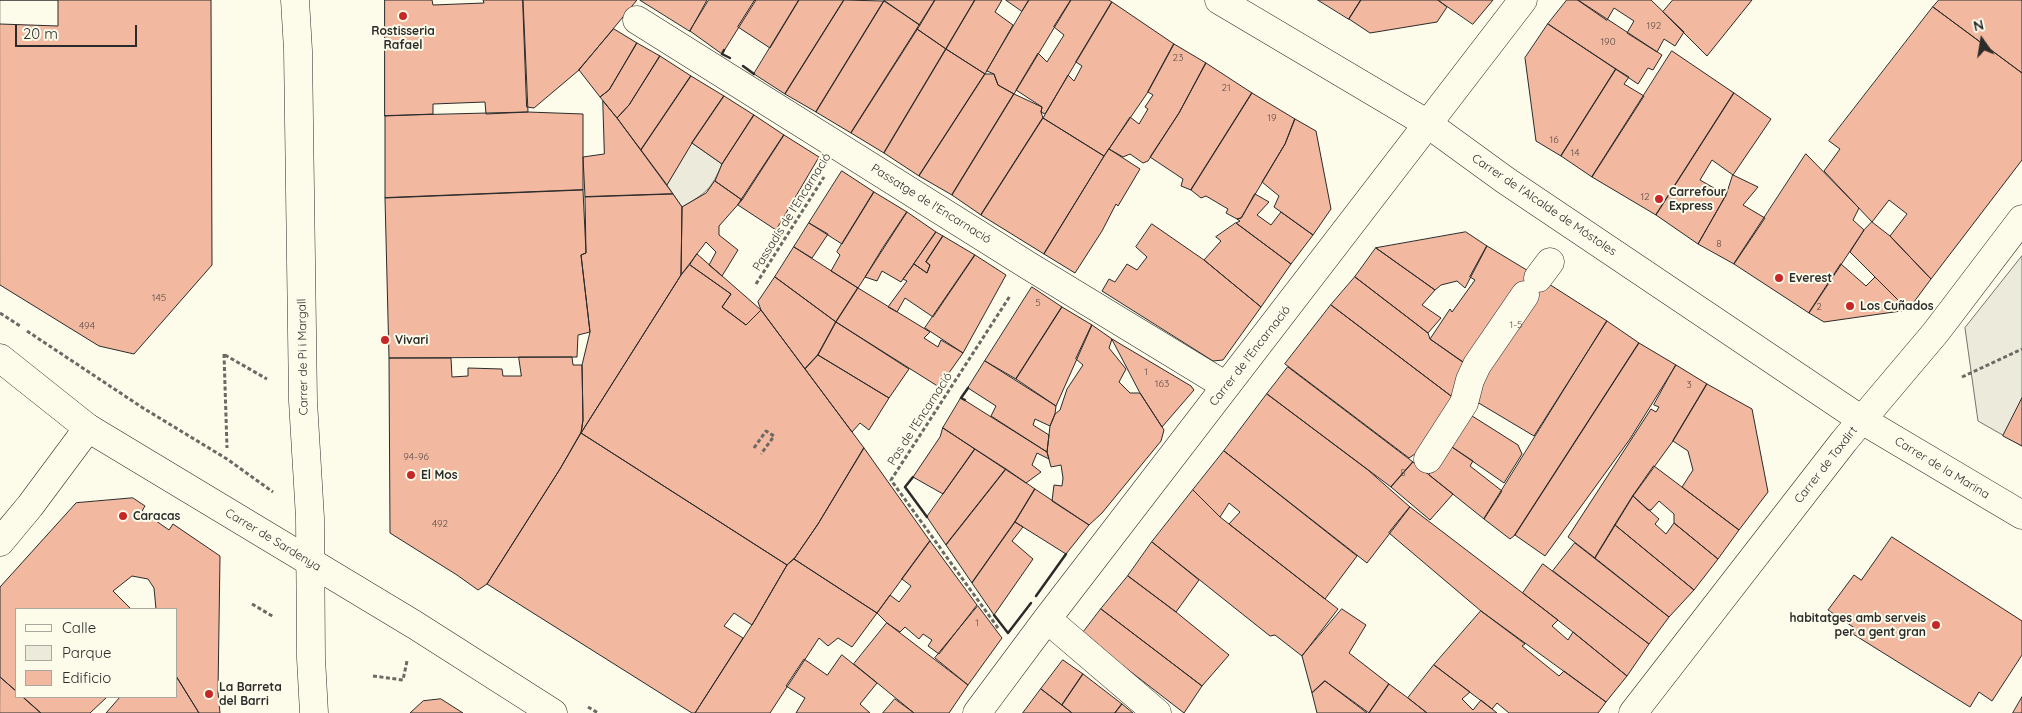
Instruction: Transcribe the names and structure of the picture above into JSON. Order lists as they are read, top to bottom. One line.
{"streets":{"street":["Passatge de l'Encarnació","Carrer de l'Alcalde de Móstoles","Carrer de l'Encarnació","Carrer de Pi i Margall","Carrer de Taxdirt","Carrer de la Marina","Carrer de Sardenya"],"path":["Passadís de l'Encarnació","Pas de l'Encarnació"]},"crossings":[["Passatge de l'Encarnació","Passadís de l'Encarnació"],["Passatge de l'Encarnació","Carrer de l'Encarnació"],["Passatge de l'Encarnació","Pas de l'Encarnació"],["Carrer de l'Alcalde de Móstoles","Carrer de l'Encarnació"],["Carrer de l'Alcalde de Móstoles","Carrer de Taxdirt"],["Carrer de l'Alcalde de Móstoles","Carrer de la Marina"],["Carrer de Pi i Margall","Carrer de Sardenya"],["Carrer de Taxdirt","Carrer de la Marina"]],"places":["Rostisseria Rafael","Carrefour Express","Everest","Los Cuñados","Vivari","El Mos","Caracas","habitatges amb serveis per a gent gran","La Barreta del Barri"],"house_numbers":["192","190","23","21","19","16","14","12","8","145","5","2","1-5","494","1","163","3","94-96","8","492","1"],"legend":["Calle","Parque","Edificio"],"scale_bar":"20 m","north":"top"}
